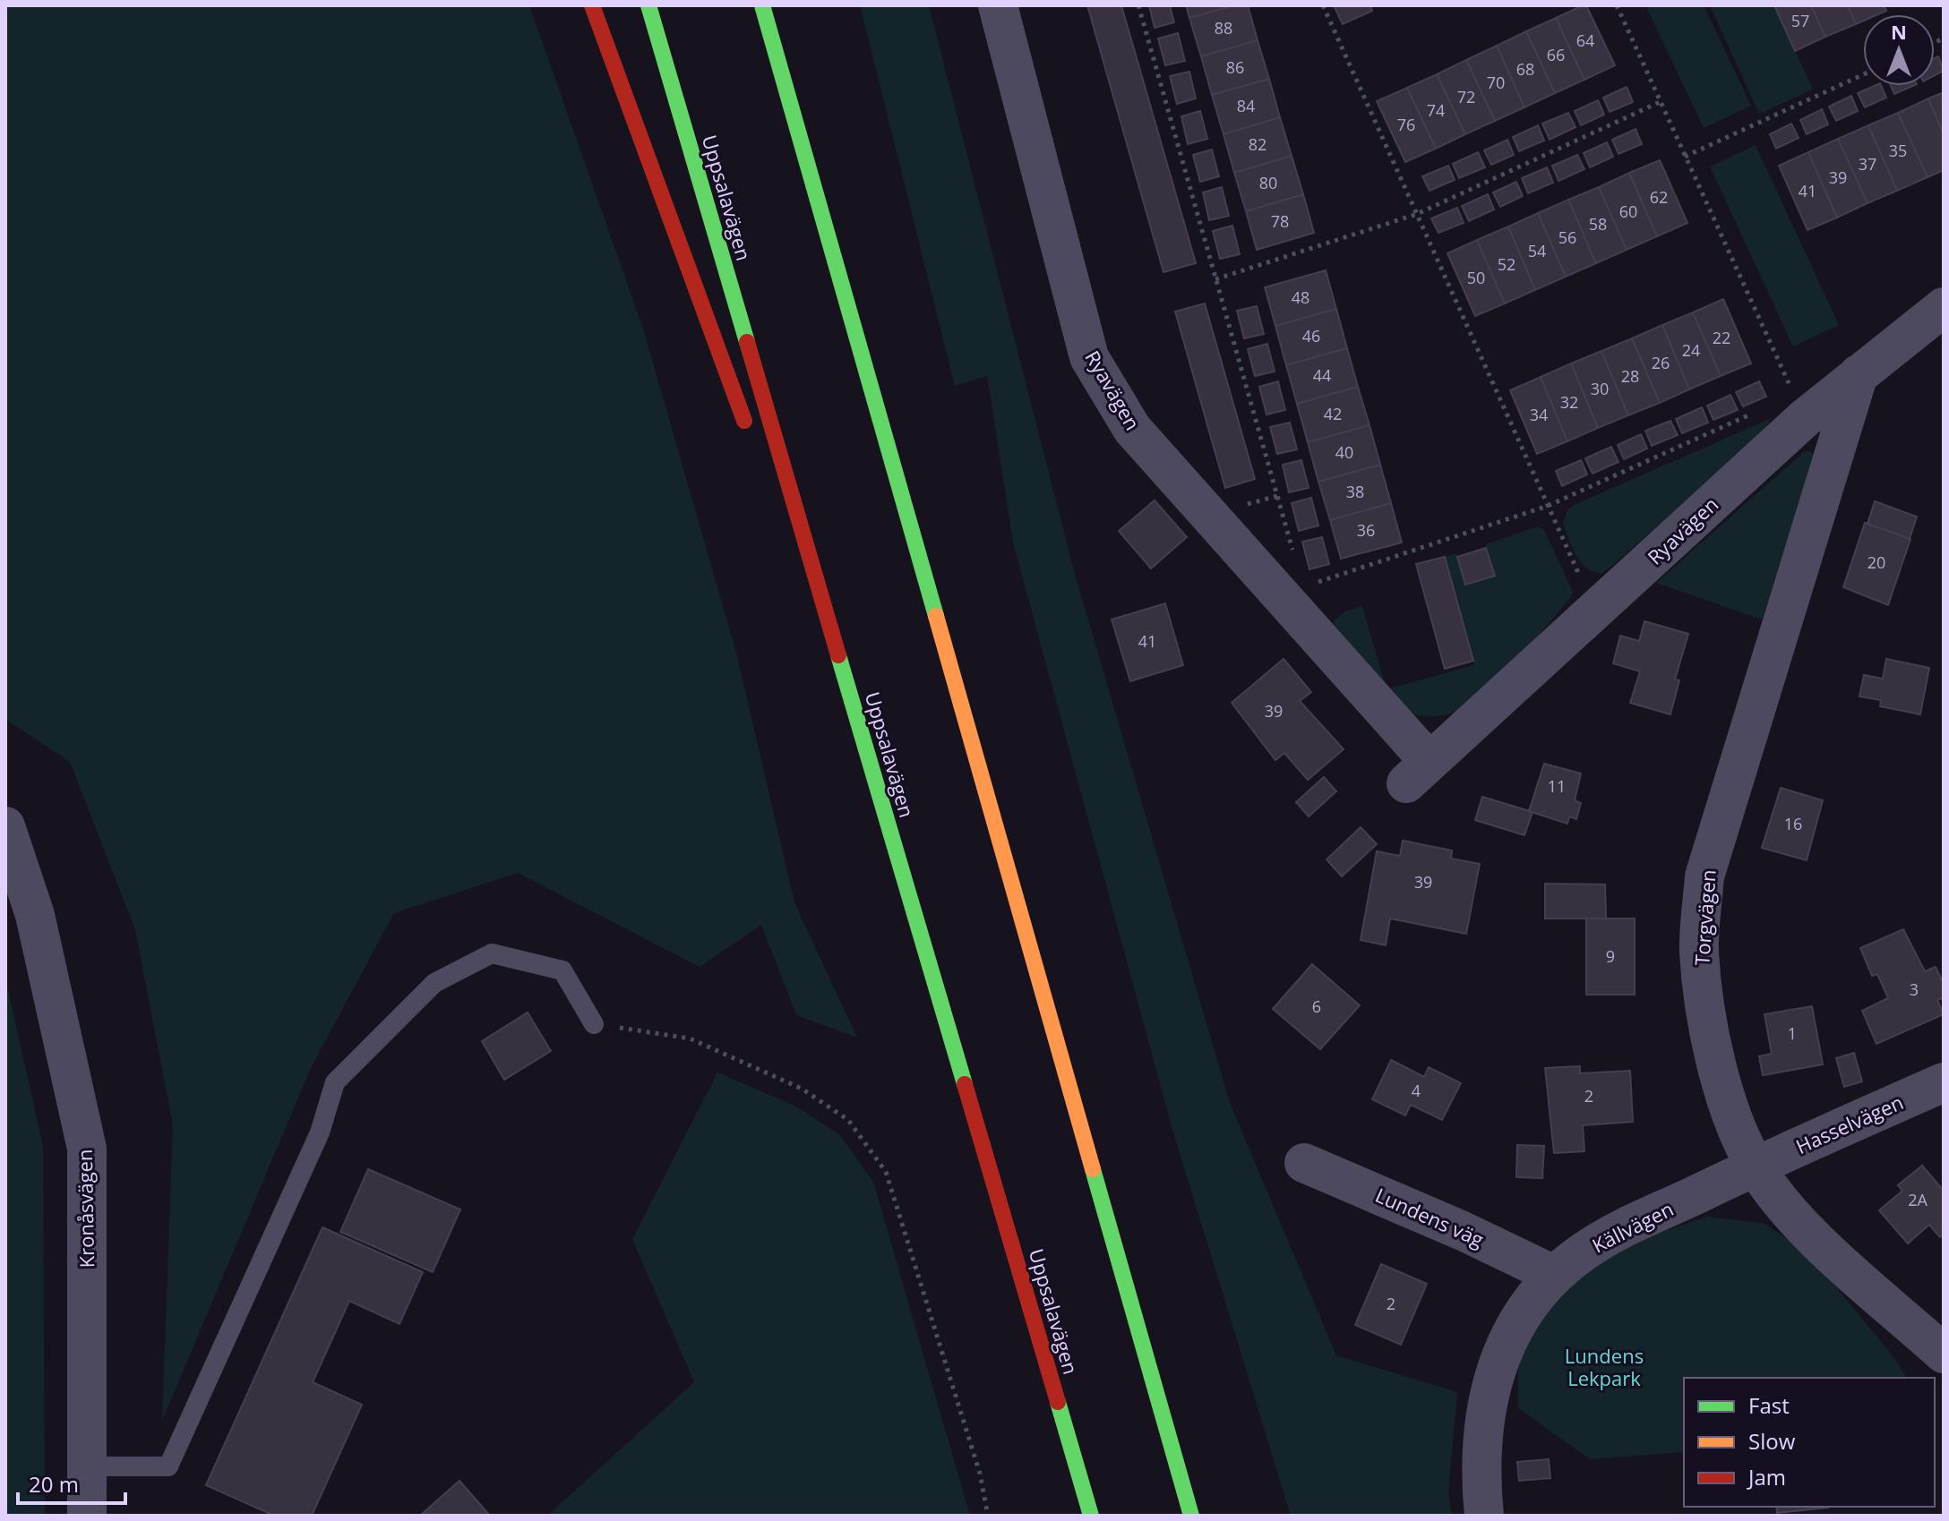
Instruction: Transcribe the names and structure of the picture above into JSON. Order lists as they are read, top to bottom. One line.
{"streets":{"highway":["Uppsalavägen"],"street":["Ryavägen","Torgvägen","Hasselvägen","Kronåsvägen","Lundens väg","Källvägen"]},"crossings":[["Ryavägen","Torgvägen"],["Torgvägen","Hasselvägen"],["Torgvägen","Källvägen"],["Hasselvägen","Källvägen"],["Lundens väg","Källvägen"]],"parks":["Lundens Lekpark"],"house_numbers":["57","88","64","66","86","68","70","72","84","74","76","82","35","37","39","80","41","62","60","78","58","56","54","52","50","48","46","22","24","26","44","28","30","32","42","34","40","38","36","20","41","39","11","16","39","9","3","6","1","4","2","2A","2"],"legend":["Fast","Slow","Jam"],"scale_bar":"20 m","north":"top"}
